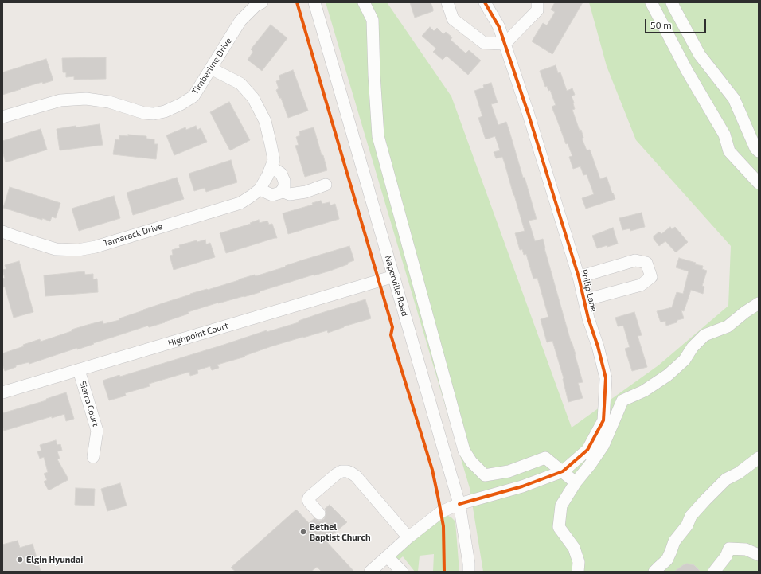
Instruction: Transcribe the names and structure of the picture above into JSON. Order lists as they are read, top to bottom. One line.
{"streets":{"street":["Timberline Drive","Tamarack Drive","Naperville Road","Philip Lane","Highpoint Court","Sierra Court"]},"crossings":[["Timberline Drive","Tamarack Drive"],["Naperville Road","Philip Lane"],["Naperville Road","Highpoint Court"],["Highpoint Court","Sierra Court"]],"places":["Bethel Baptist Church","Elgin Hyundai"],"scale_bar":"50 m"}
